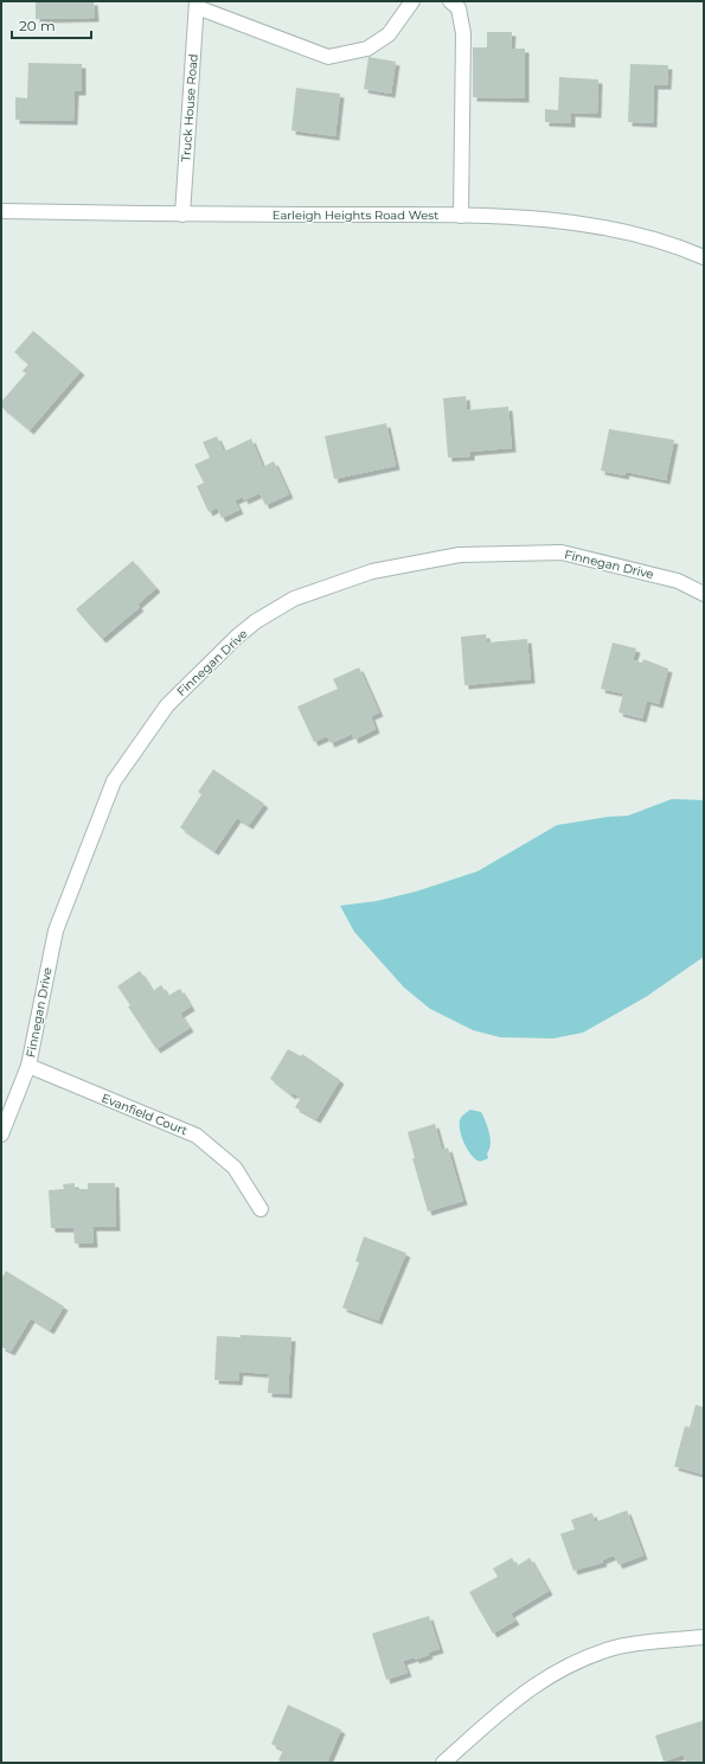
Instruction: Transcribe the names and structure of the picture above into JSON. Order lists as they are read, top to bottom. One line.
{"streets":{"street":["Truck House Road","Earleigh Heights Road West","Finnegan Drive","Evanfield Court"]},"crossings":[["Truck House Road","Earleigh Heights Road West"],["Finnegan Drive","Evanfield Court"]],"scale_bar":"20 m"}
